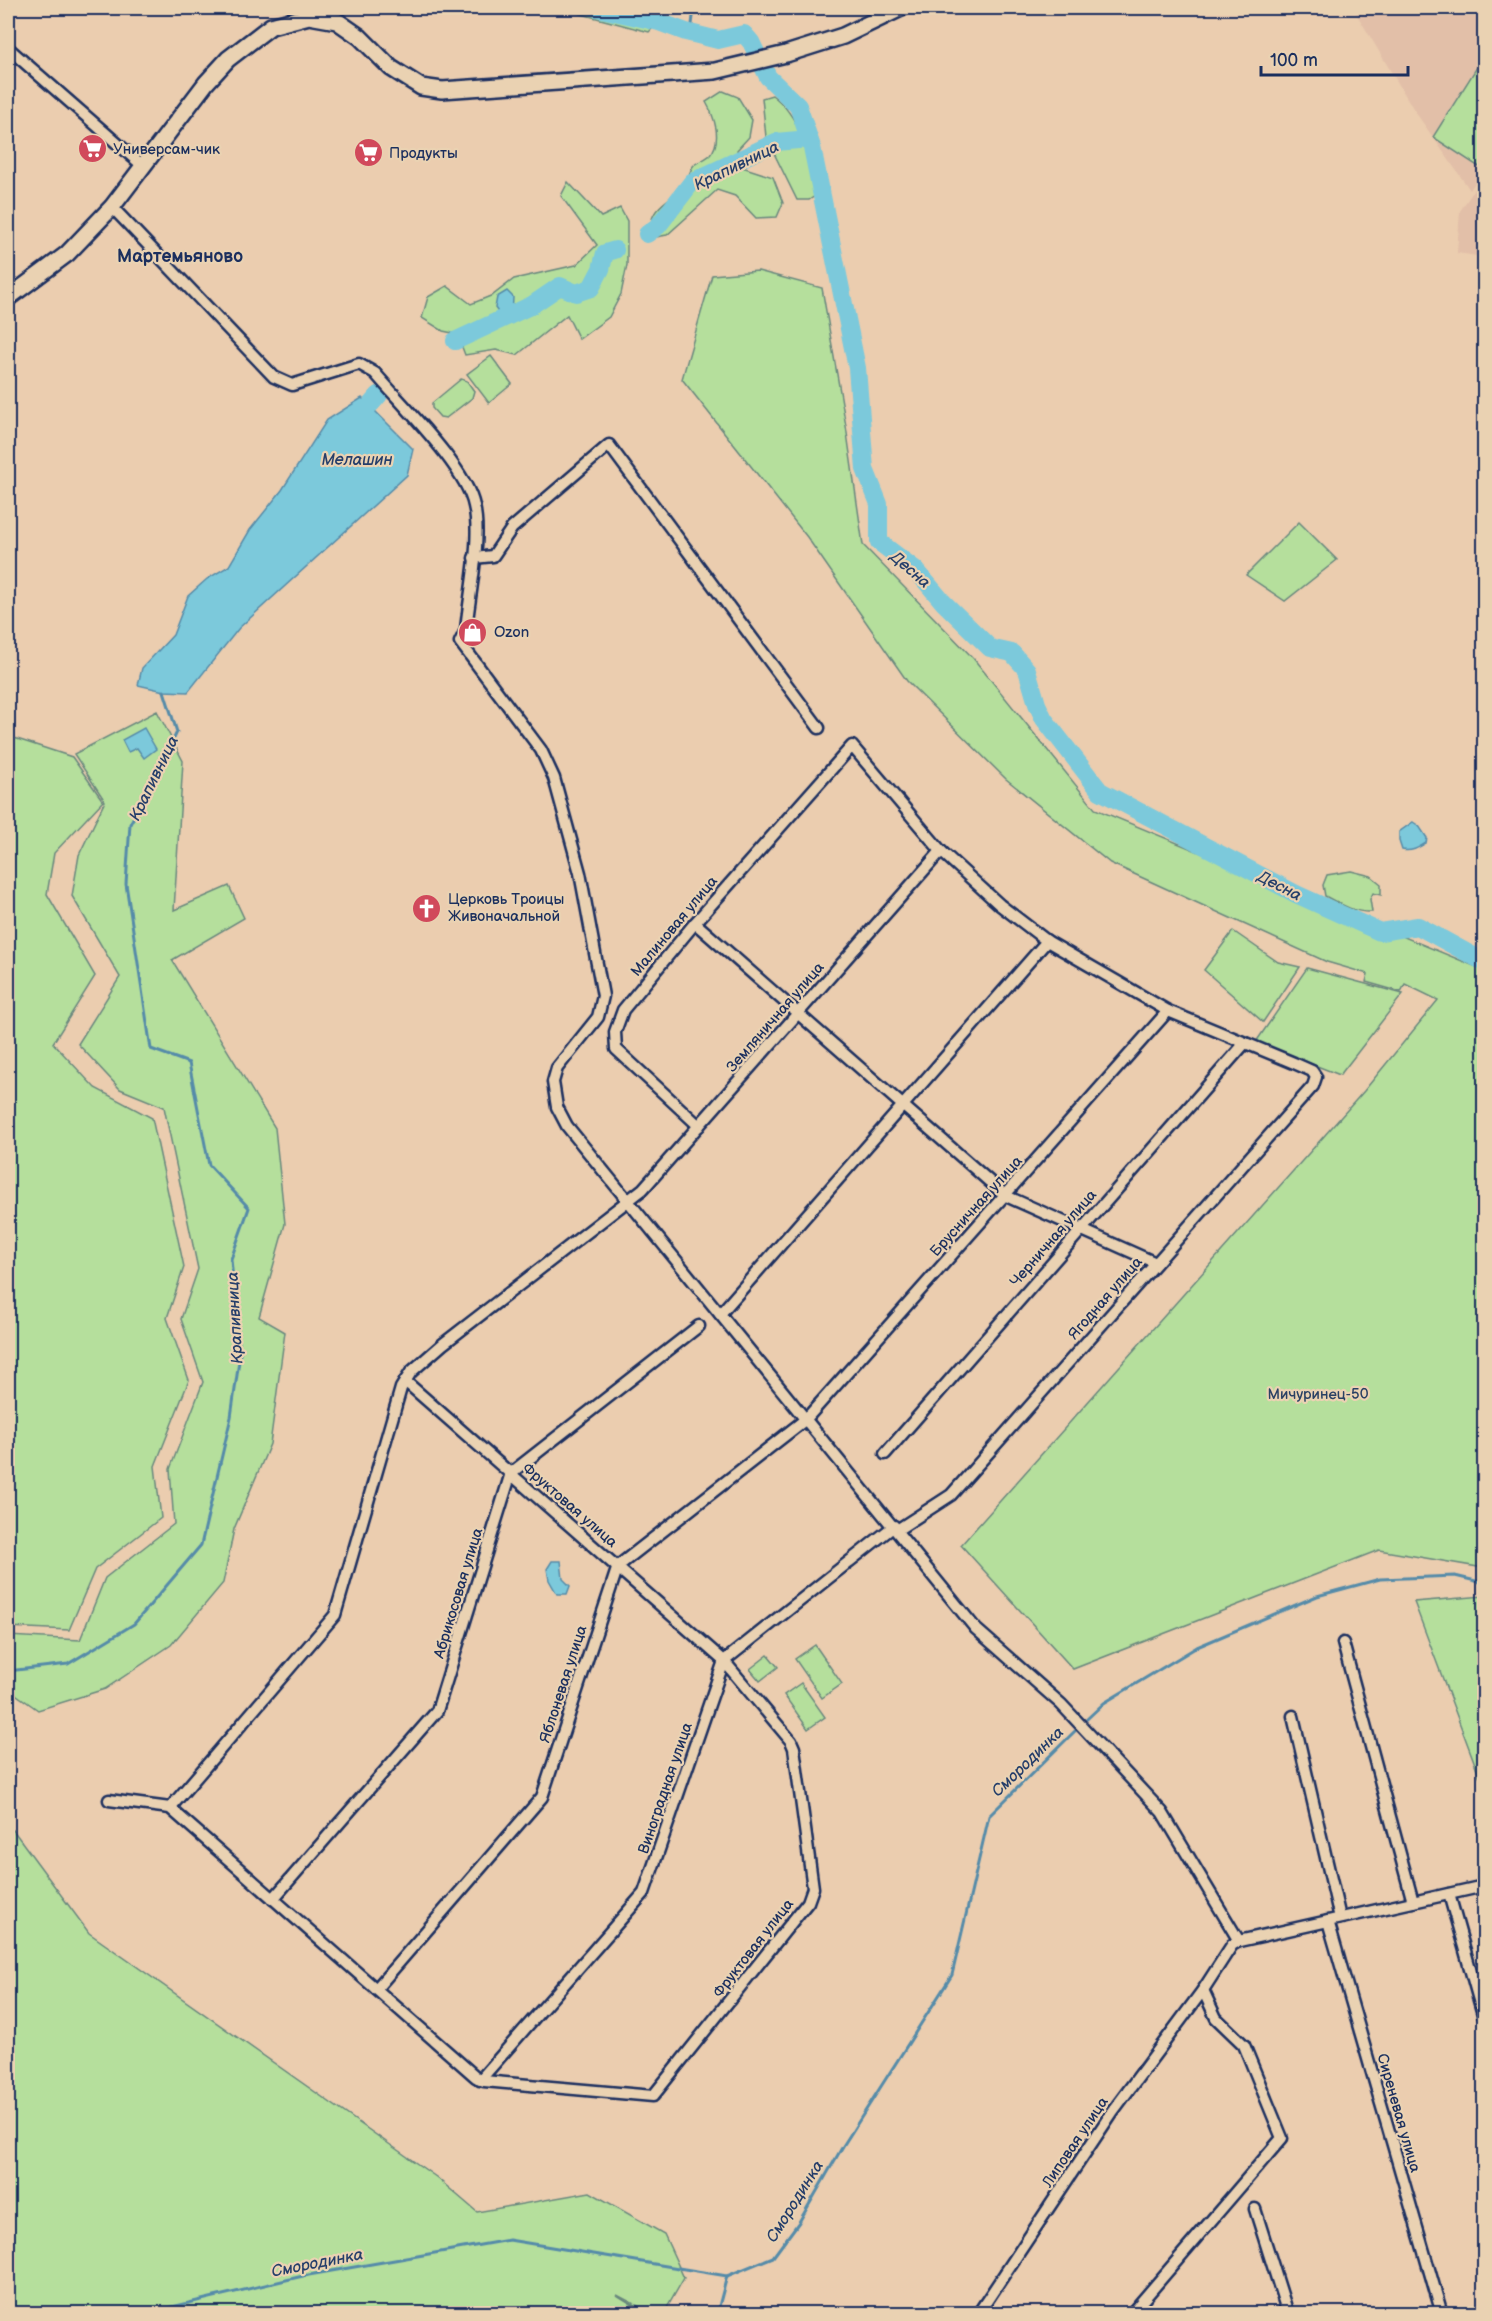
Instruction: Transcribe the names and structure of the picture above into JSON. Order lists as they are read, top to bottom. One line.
{"streets":{"street":["Малиновая улица","Земляничная улица","Брусничная улица","Черничная улица","Ягодная улица","Фруктовая улица","Абрикосовая улица","Яблоневая улица","Виноградная улица","Сиреневая улица","Липовая улица"]},"crossings":[["Малиновая улица","Земляничная улица"],["Черничная улица","Ягодная улица"],["Фруктовая улица","Абрикосовая улица"],["Фруктовая улица","Яблоневая улица"],["Фруктовая улица","Виноградная улица"]],"districts":["Мартемьяново"],"water":["Крапивница","Мелашин","Десна","Смородинка"],"parks":["Мичуринец-50"],"places":{"supermarket":["Универсам-чик","Продукты"],"shop":["Ozon"],"church":["Церковь Троицы Живоначальной"]},"scale_bar":"100 m"}
